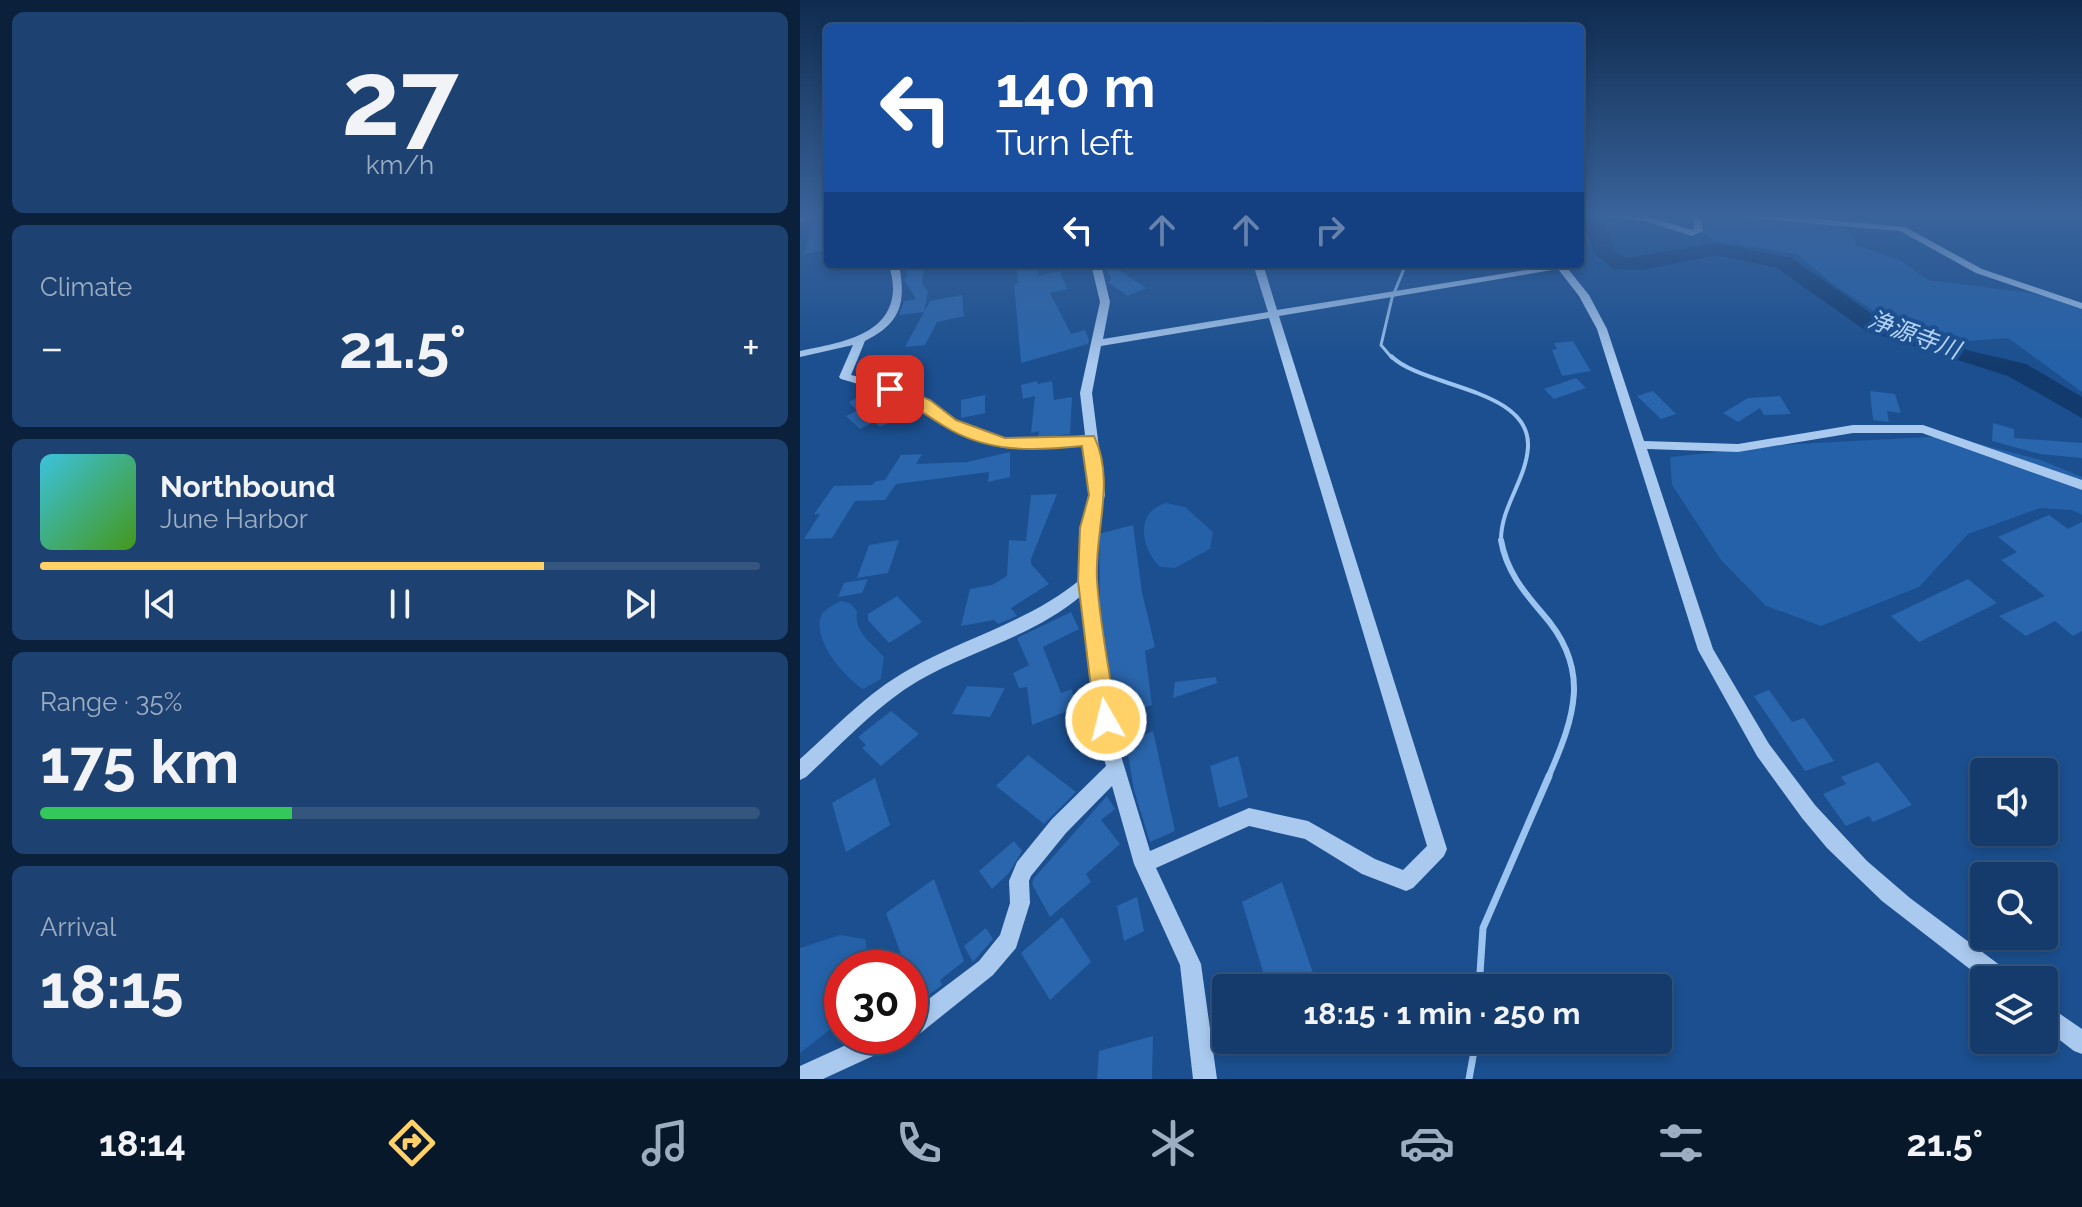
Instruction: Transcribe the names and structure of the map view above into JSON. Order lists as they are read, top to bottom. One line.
{"water":["浄源寺川"],"page":{"tile":[["27","km/h"],"Climate",["Range · 35%","175 km"],["Arrival","18:15"]],"turn":["140 m","Turn left"],"heat":["−","21.5°","+"],"song":["Northbound","June Harbor"],"limit":"30","trip":"18:15 · 1 min · 250 m","tabs":["18:14","21.5°"]}}
